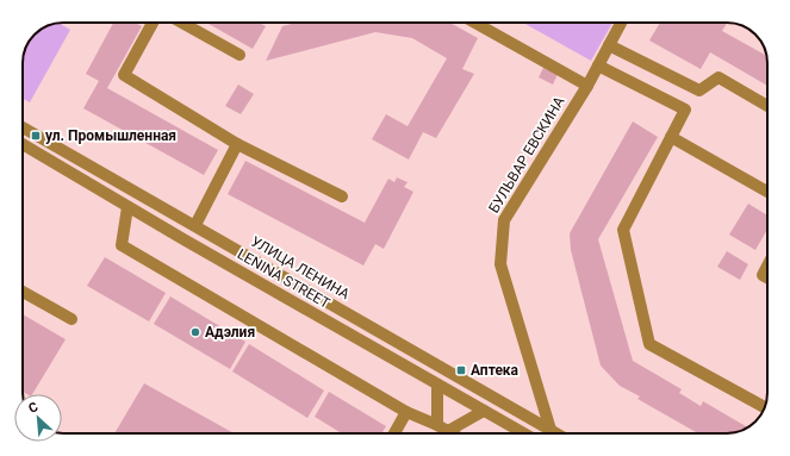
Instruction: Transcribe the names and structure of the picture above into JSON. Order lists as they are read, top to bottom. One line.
{"streets":{"street":["БУЛЬВАР ЕВСКИНА","УЛИЦА ЛЕНИНА","LENINA STREET"]},"crossings":[["БУЛЬВАР ЕВСКИНА","УЛИЦА ЛЕНИНА"]],"places":{"transit":["ул. Промышленная","Аптека"],"other":["Адэлия"]},"north":"top left"}
